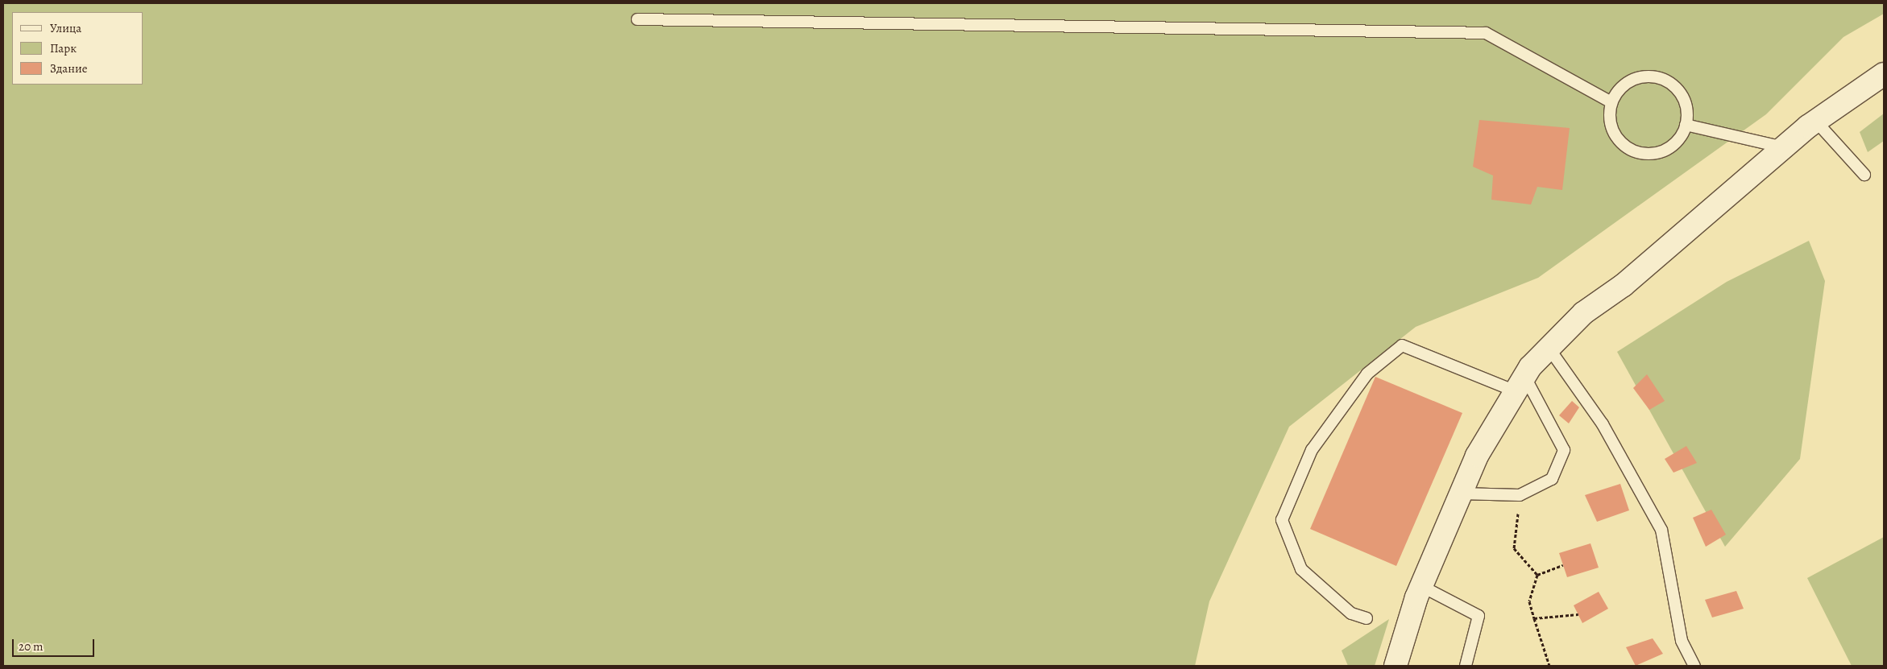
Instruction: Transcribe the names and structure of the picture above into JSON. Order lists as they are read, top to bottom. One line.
{"legend":["Улица","Парк","Здание"],"scale_bar":"20 m"}
